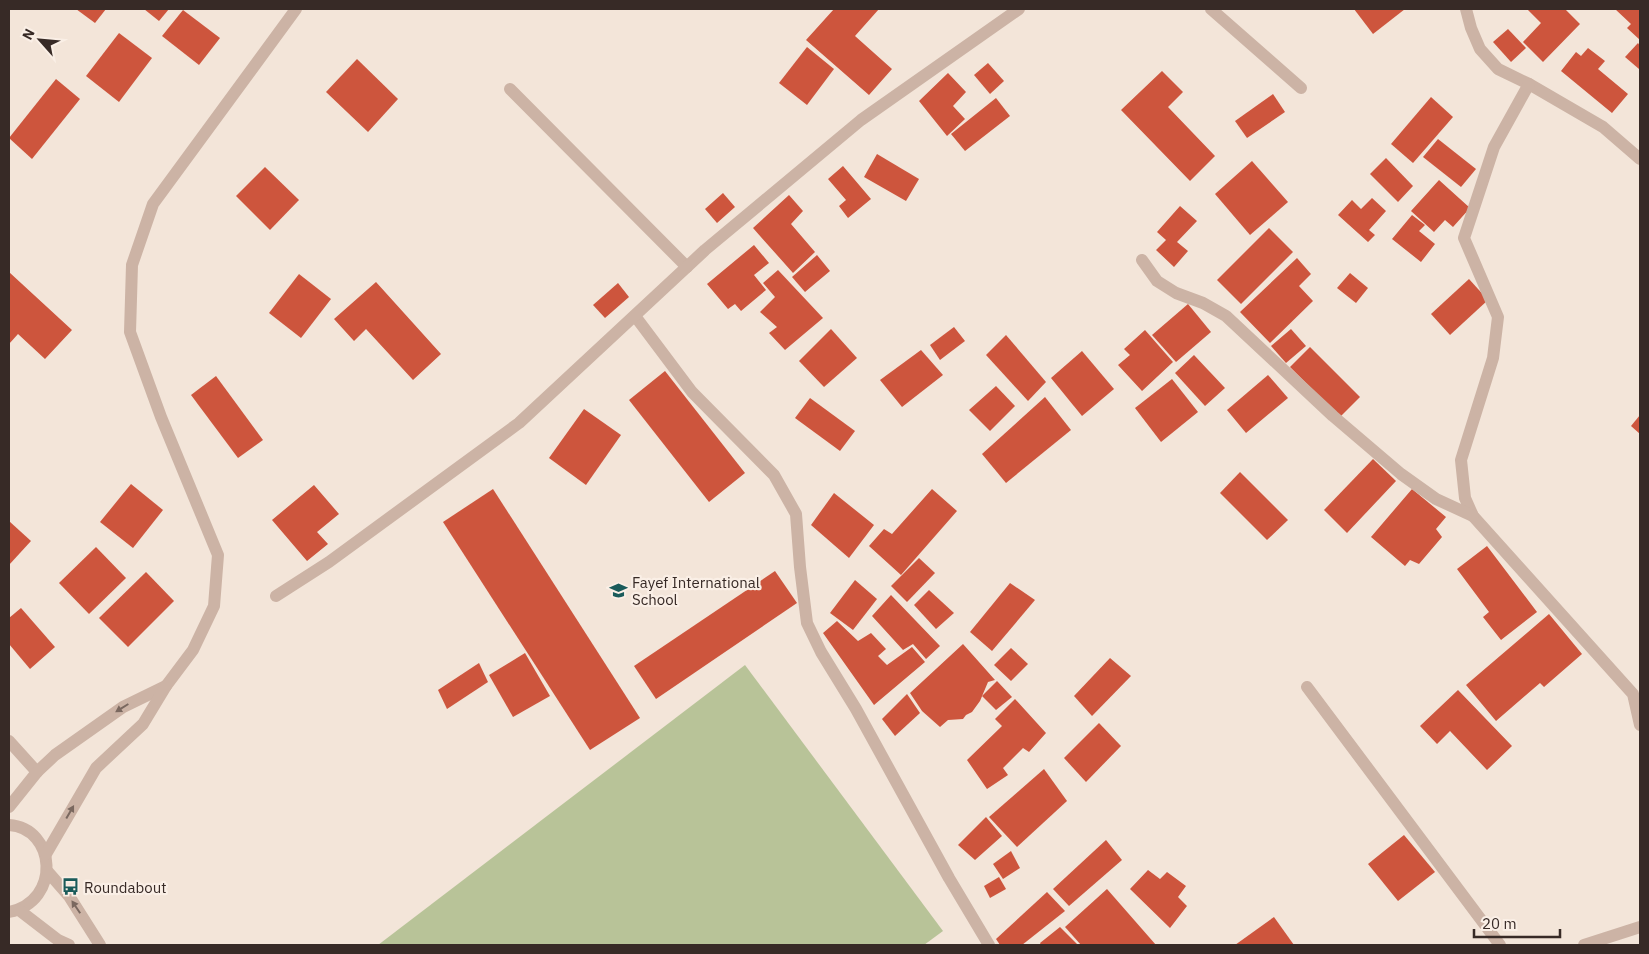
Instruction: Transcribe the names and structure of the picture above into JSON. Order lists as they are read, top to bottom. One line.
{"places":{"school or university":["Fayef International School"],"bus stop":["Roundabout"]},"scale_bar":"20 m","north":"top left"}
